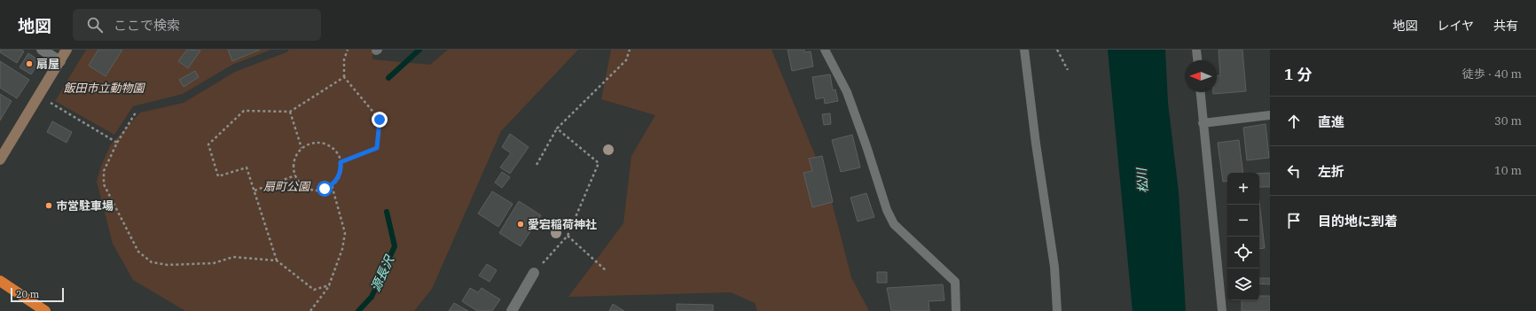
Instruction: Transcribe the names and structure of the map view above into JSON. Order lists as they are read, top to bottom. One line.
{"water":["松川","源長沢"],"parks":["飯田市立動物園","扇町公園"],"places":["扇屋","市営駐車場","愛宕稲荷神社"],"scale_bar":"20 m","north":"left","page":{"header":"地図","search":"ここで検索","nav":["地図","レイヤ","共有"],"heading":["1 分","徒歩 · 40 m"],"list":[["直進","30 m"],["左折","10 m"],"目的地に到着"],"map_buttons":["+","−"],"scale":"20 m"}}
